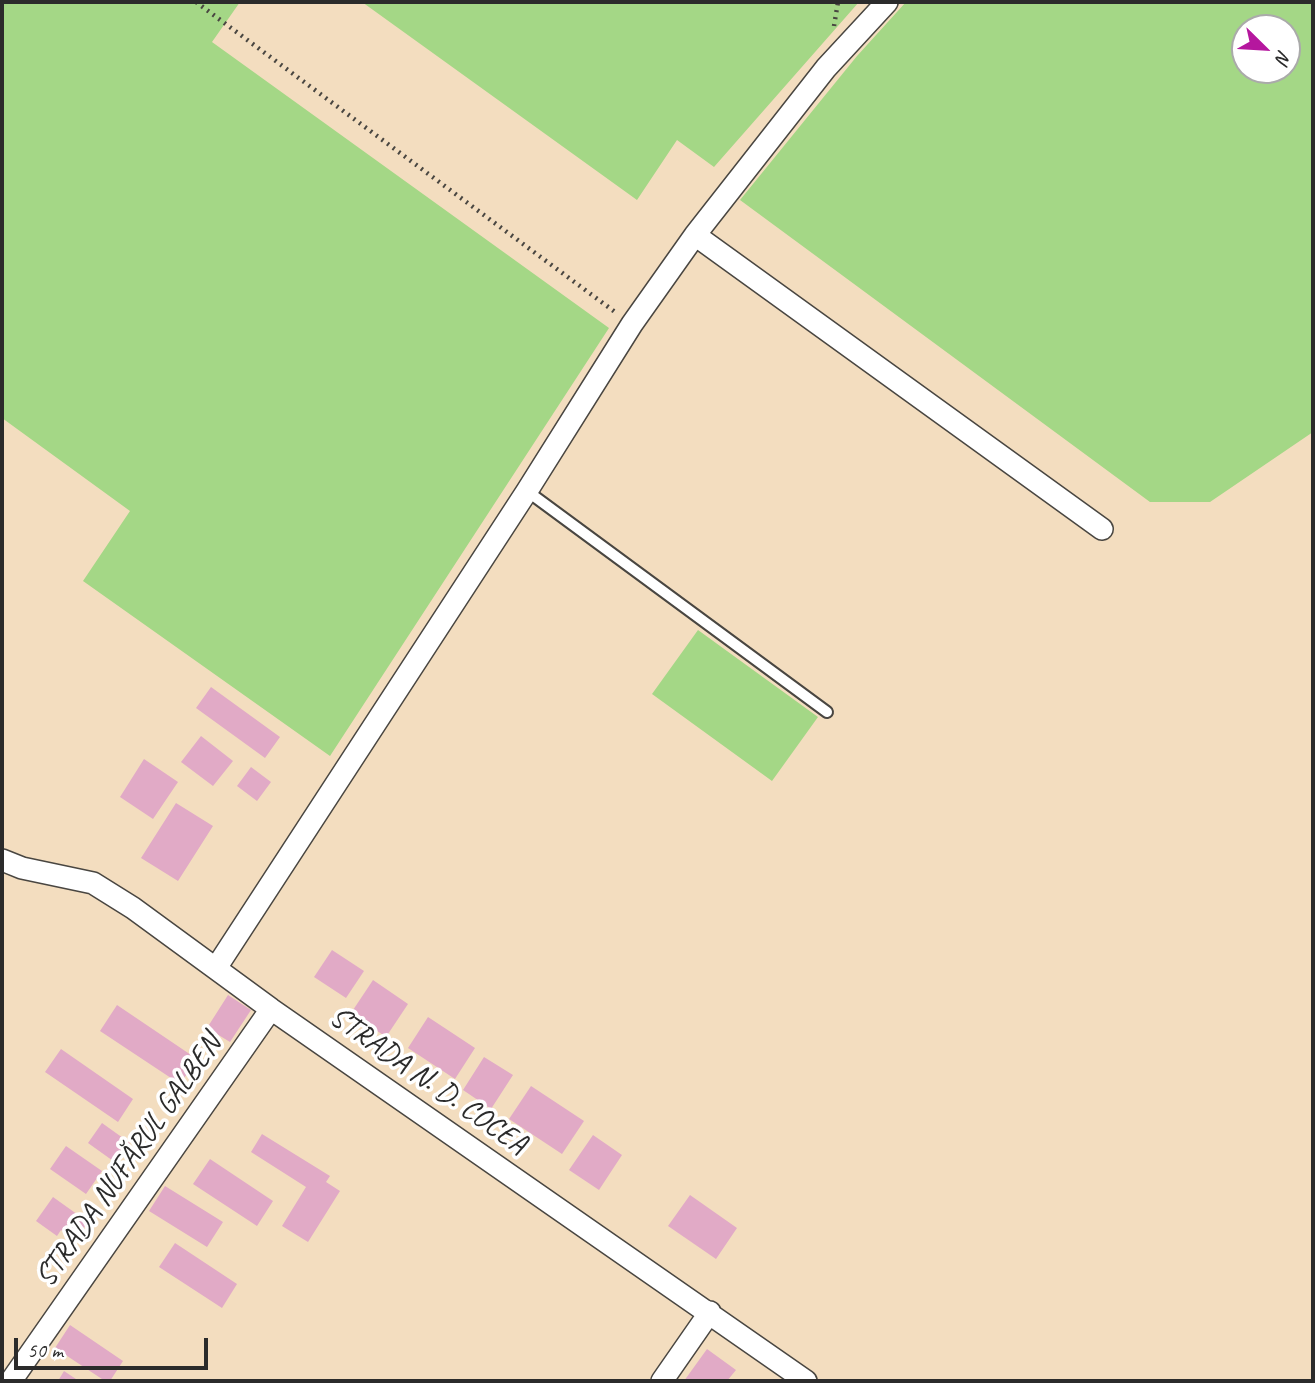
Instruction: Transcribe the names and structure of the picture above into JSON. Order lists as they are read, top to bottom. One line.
{"streets":{"street":["STRADA N. D. COCEA","STRADA NUFĂRUL GALBEN"]},"crossings":[["STRADA N. D. COCEA","STRADA NUFĂRUL GALBEN"]],"scale_bar":"50 m","north":"bottom right"}
